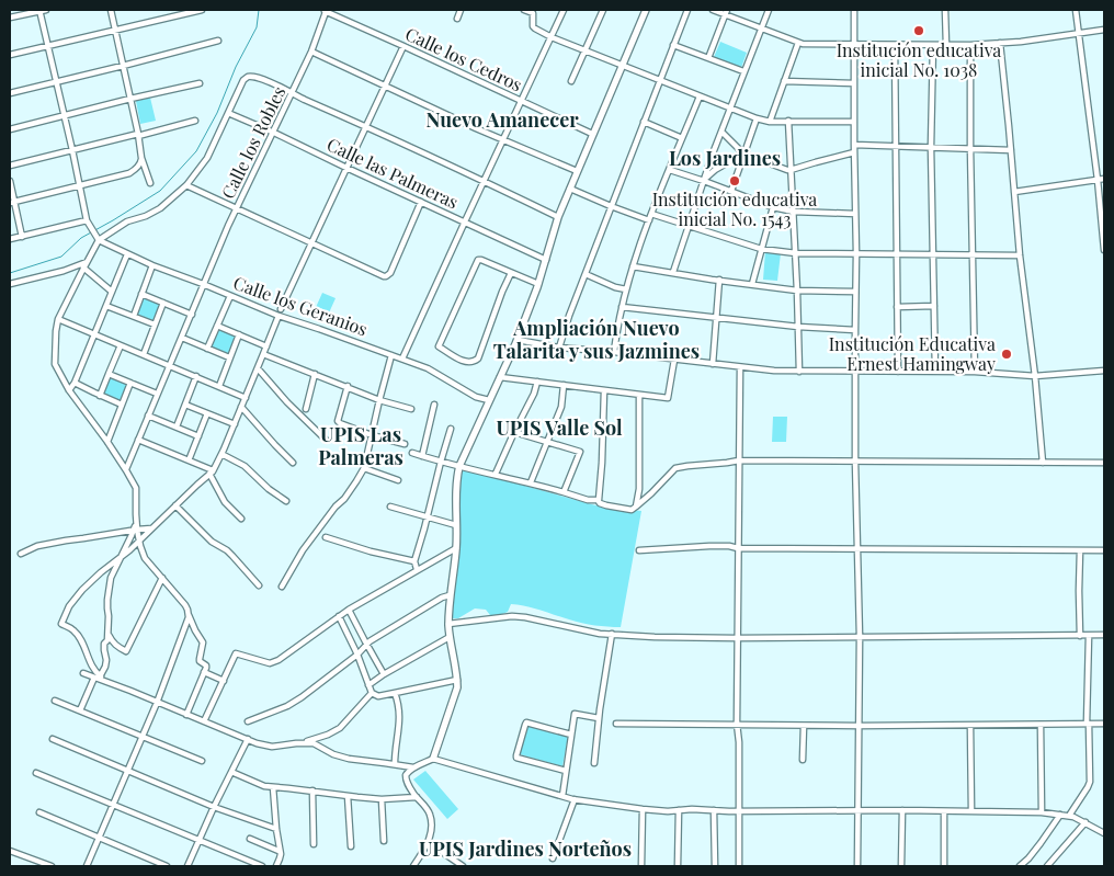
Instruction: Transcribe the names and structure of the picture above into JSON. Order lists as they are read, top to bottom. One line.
{"streets":{"street":["Calle los Cedros","Calle los Robles","Calle las Palmeras","Calle los Geranios"]},"crossings":[["Calle los Cedros","Calle los Robles"],["Calle los Robles","Calle las Palmeras"],["Calle los Robles","Calle los Geranios"]],"districts":["Nuevo Amanecer","Los Jardines","Ampliación Nuevo Talarita y sus Jazmines","UPIS Valle Sol","UPIS Las Palmeras","UPIS Jardines Norteños"],"places":["Institución educativa inicial No. 1038","Institución educativa inicial No. 1543","Institución Educativa Ernest Hamingway"]}
